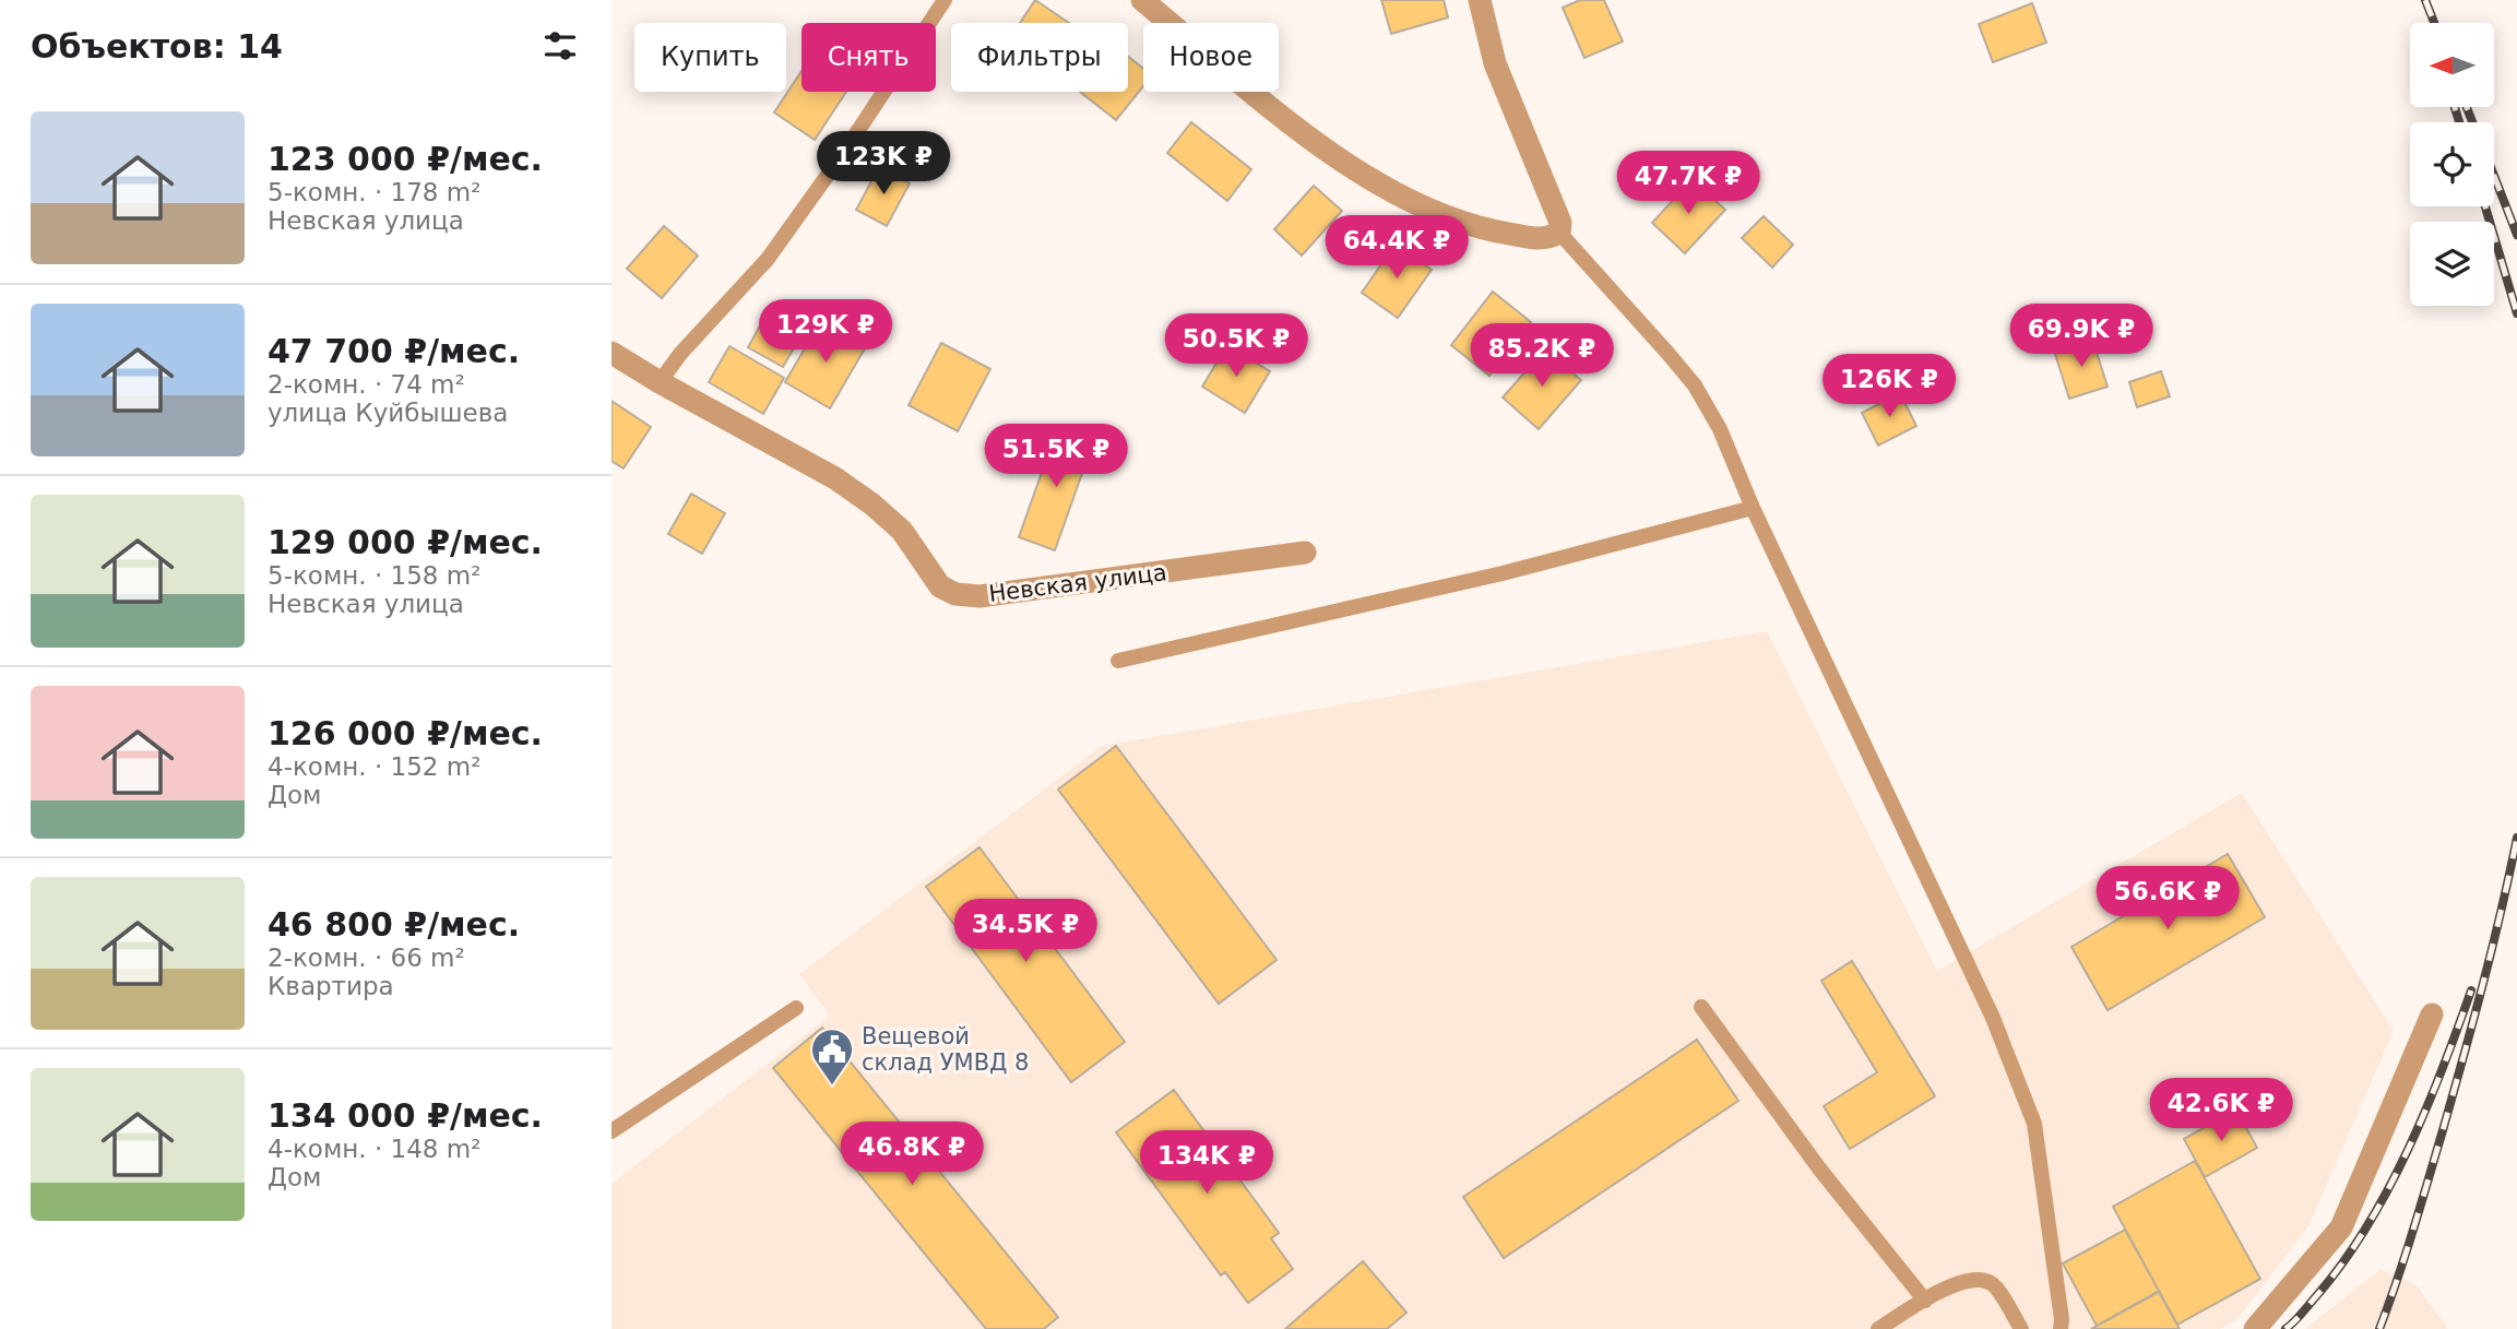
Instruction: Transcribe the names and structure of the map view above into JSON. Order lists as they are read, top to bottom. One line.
{"streets":{"street":["Невская улица"]},"places":{"public building":["Вещевой склад УМВД 8"]},"north":"left","page":{"heading":"Объектов: 14","chip":["Купить","Снять","Фильтры","Новое"],"list":[{"name":"123 000 ₽/мес.","note":"5-комн. · 178 m² · Невская улица"},{"name":"47 700 ₽/мес.","note":"2-комн. · 74 m² · улица Куйбышева"},{"name":"129 000 ₽/мес.","note":"5-комн. · 158 m² · Невская улица"},{"name":"126 000 ₽/мес.","note":"4-комн. · 152 m² · Дом"},{"name":"46 800 ₽/мес.","note":"2-комн. · 66 m² · Квартира"},{"name":"134 000 ₽/мес.","note":"4-комн. · 148 m² · Дом"}],"price":["123K ₽","47.7K ₽","64.4K ₽","129K ₽","69.9K ₽","50.5K ₽","85.2K ₽","126K ₽","51.5K ₽","56.6K ₽","34.5K ₽","42.6K ₽","46.8K ₽","134K ₽"]}}
